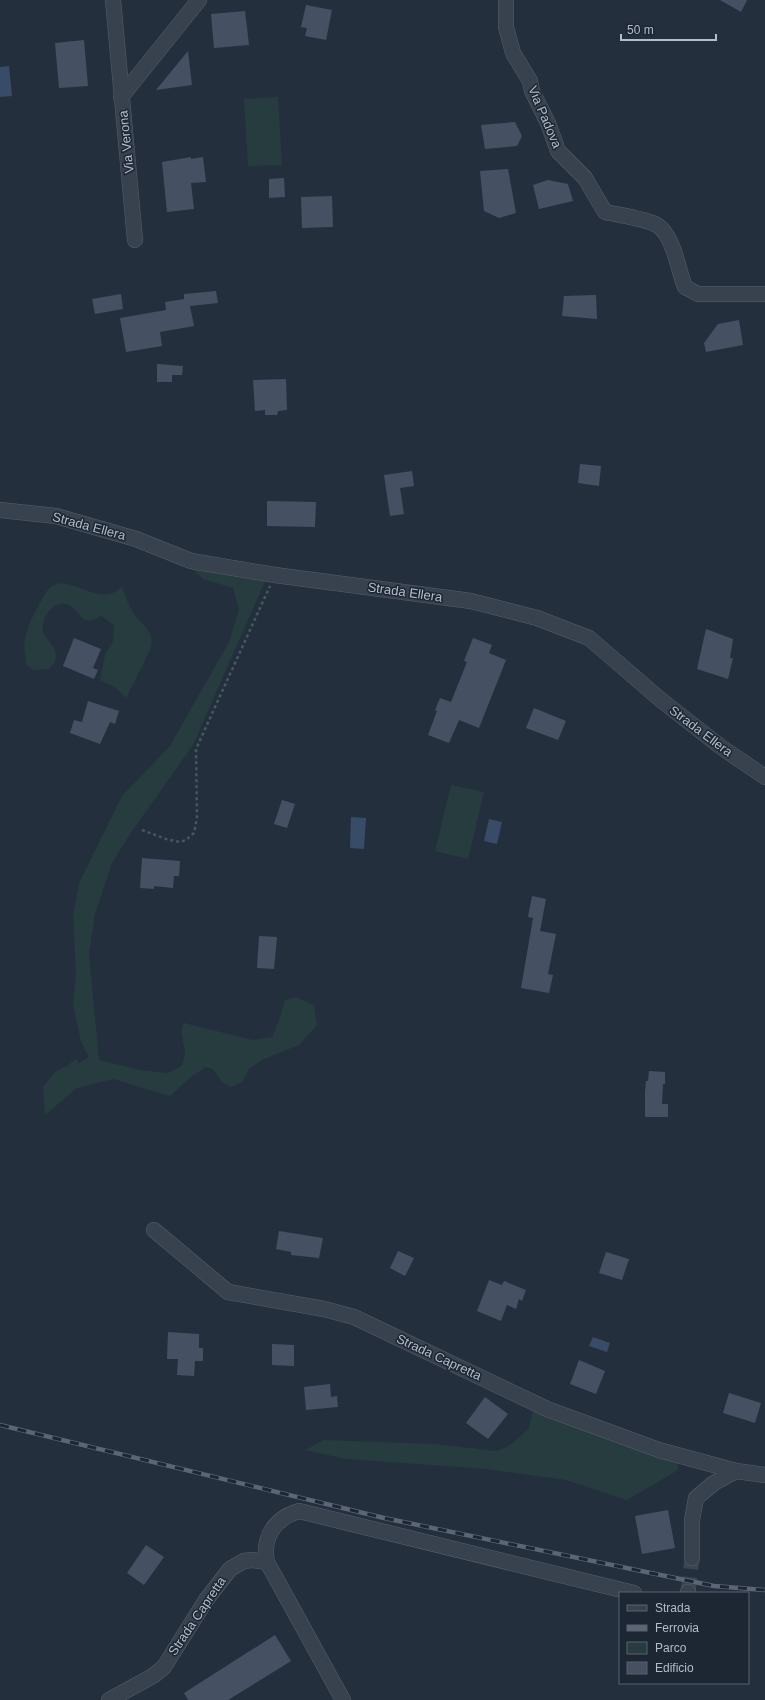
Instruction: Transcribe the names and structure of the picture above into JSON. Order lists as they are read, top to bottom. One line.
{"streets":{"street":["Via Padova","Via Verona","Strada Ellera","Strada Capretta"]},"legend":["Strada","Ferrovia","Parco","Edificio"],"scale_bar":"50 m"}
